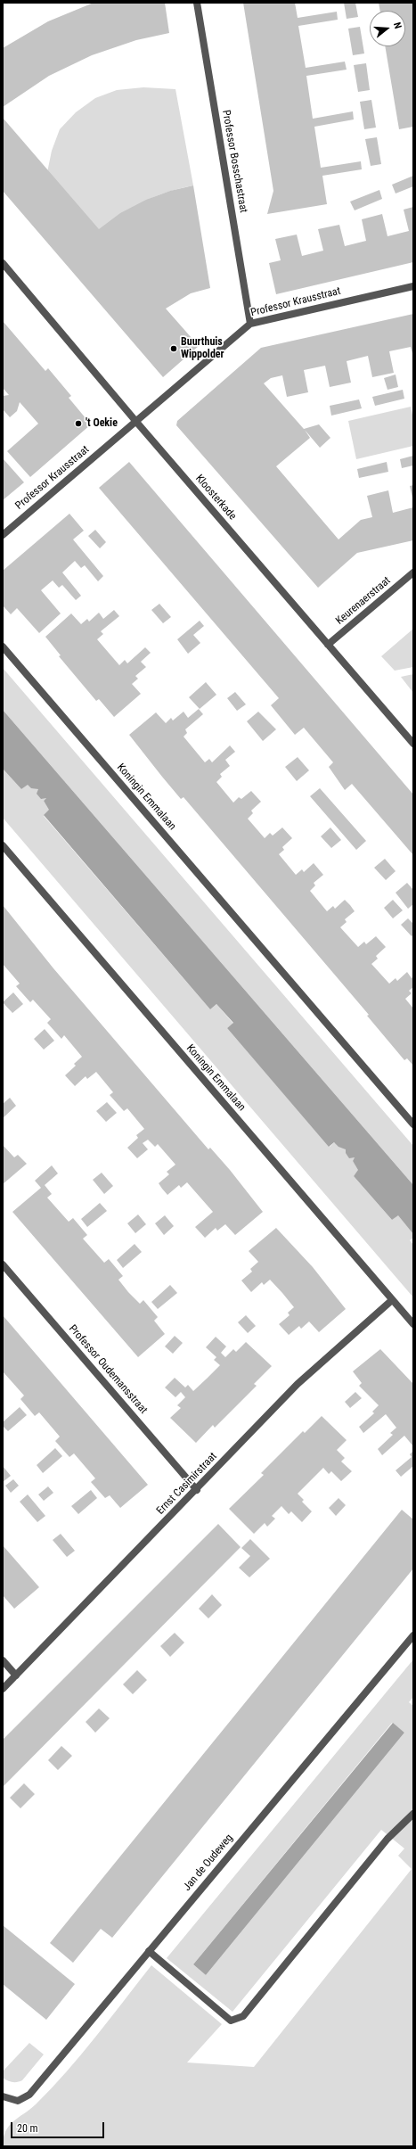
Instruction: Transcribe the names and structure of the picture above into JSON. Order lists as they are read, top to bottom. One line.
{"streets":{"street":["Professor Bosschastraat","Professor Krausstraat","Kloosterkade","Keurenaerstraat","Koningin Emmalaan","Professor Oudemansstraat","Ernst Casimirstraat","Jan de Oudeweg"]},"crossings":[["Professor Bosschastraat","Professor Krausstraat"],["Professor Krausstraat","Kloosterkade"],["Kloosterkade","Keurenaerstraat"],["Koningin Emmalaan","Ernst Casimirstraat"],["Professor Oudemansstraat","Ernst Casimirstraat"]],"places":["Buurthuis Wippolder","'t Oekie"],"scale_bar":"20 m","north":"right"}
